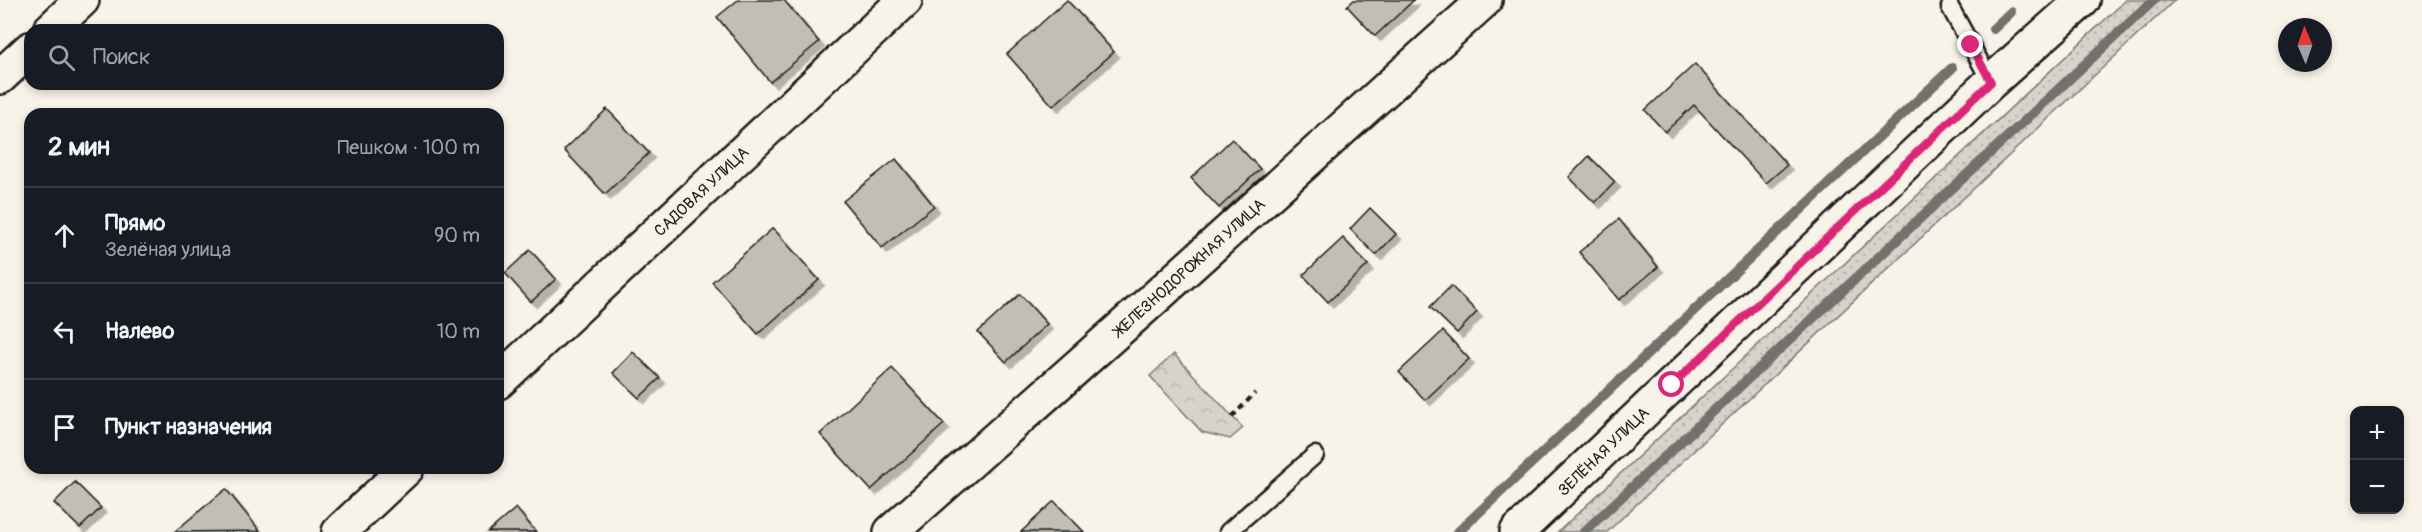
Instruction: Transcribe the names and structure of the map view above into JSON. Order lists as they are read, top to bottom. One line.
{"streets":{"street":["САДОВАЯ УЛИЦА","ЖЕЛЕЗНОДОРОЖНАЯ УЛИЦА","ЗЕЛЁНАЯ УЛИЦА"]},"north":"top","page":{"search":"Поиск","heading":["2 мин","Пешком · 100 m"],"list":[["Прямо","Зелёная улица","90 m"],["Налево","10 m"],"Пункт назначения"],"map_buttons":["+","−"]}}
